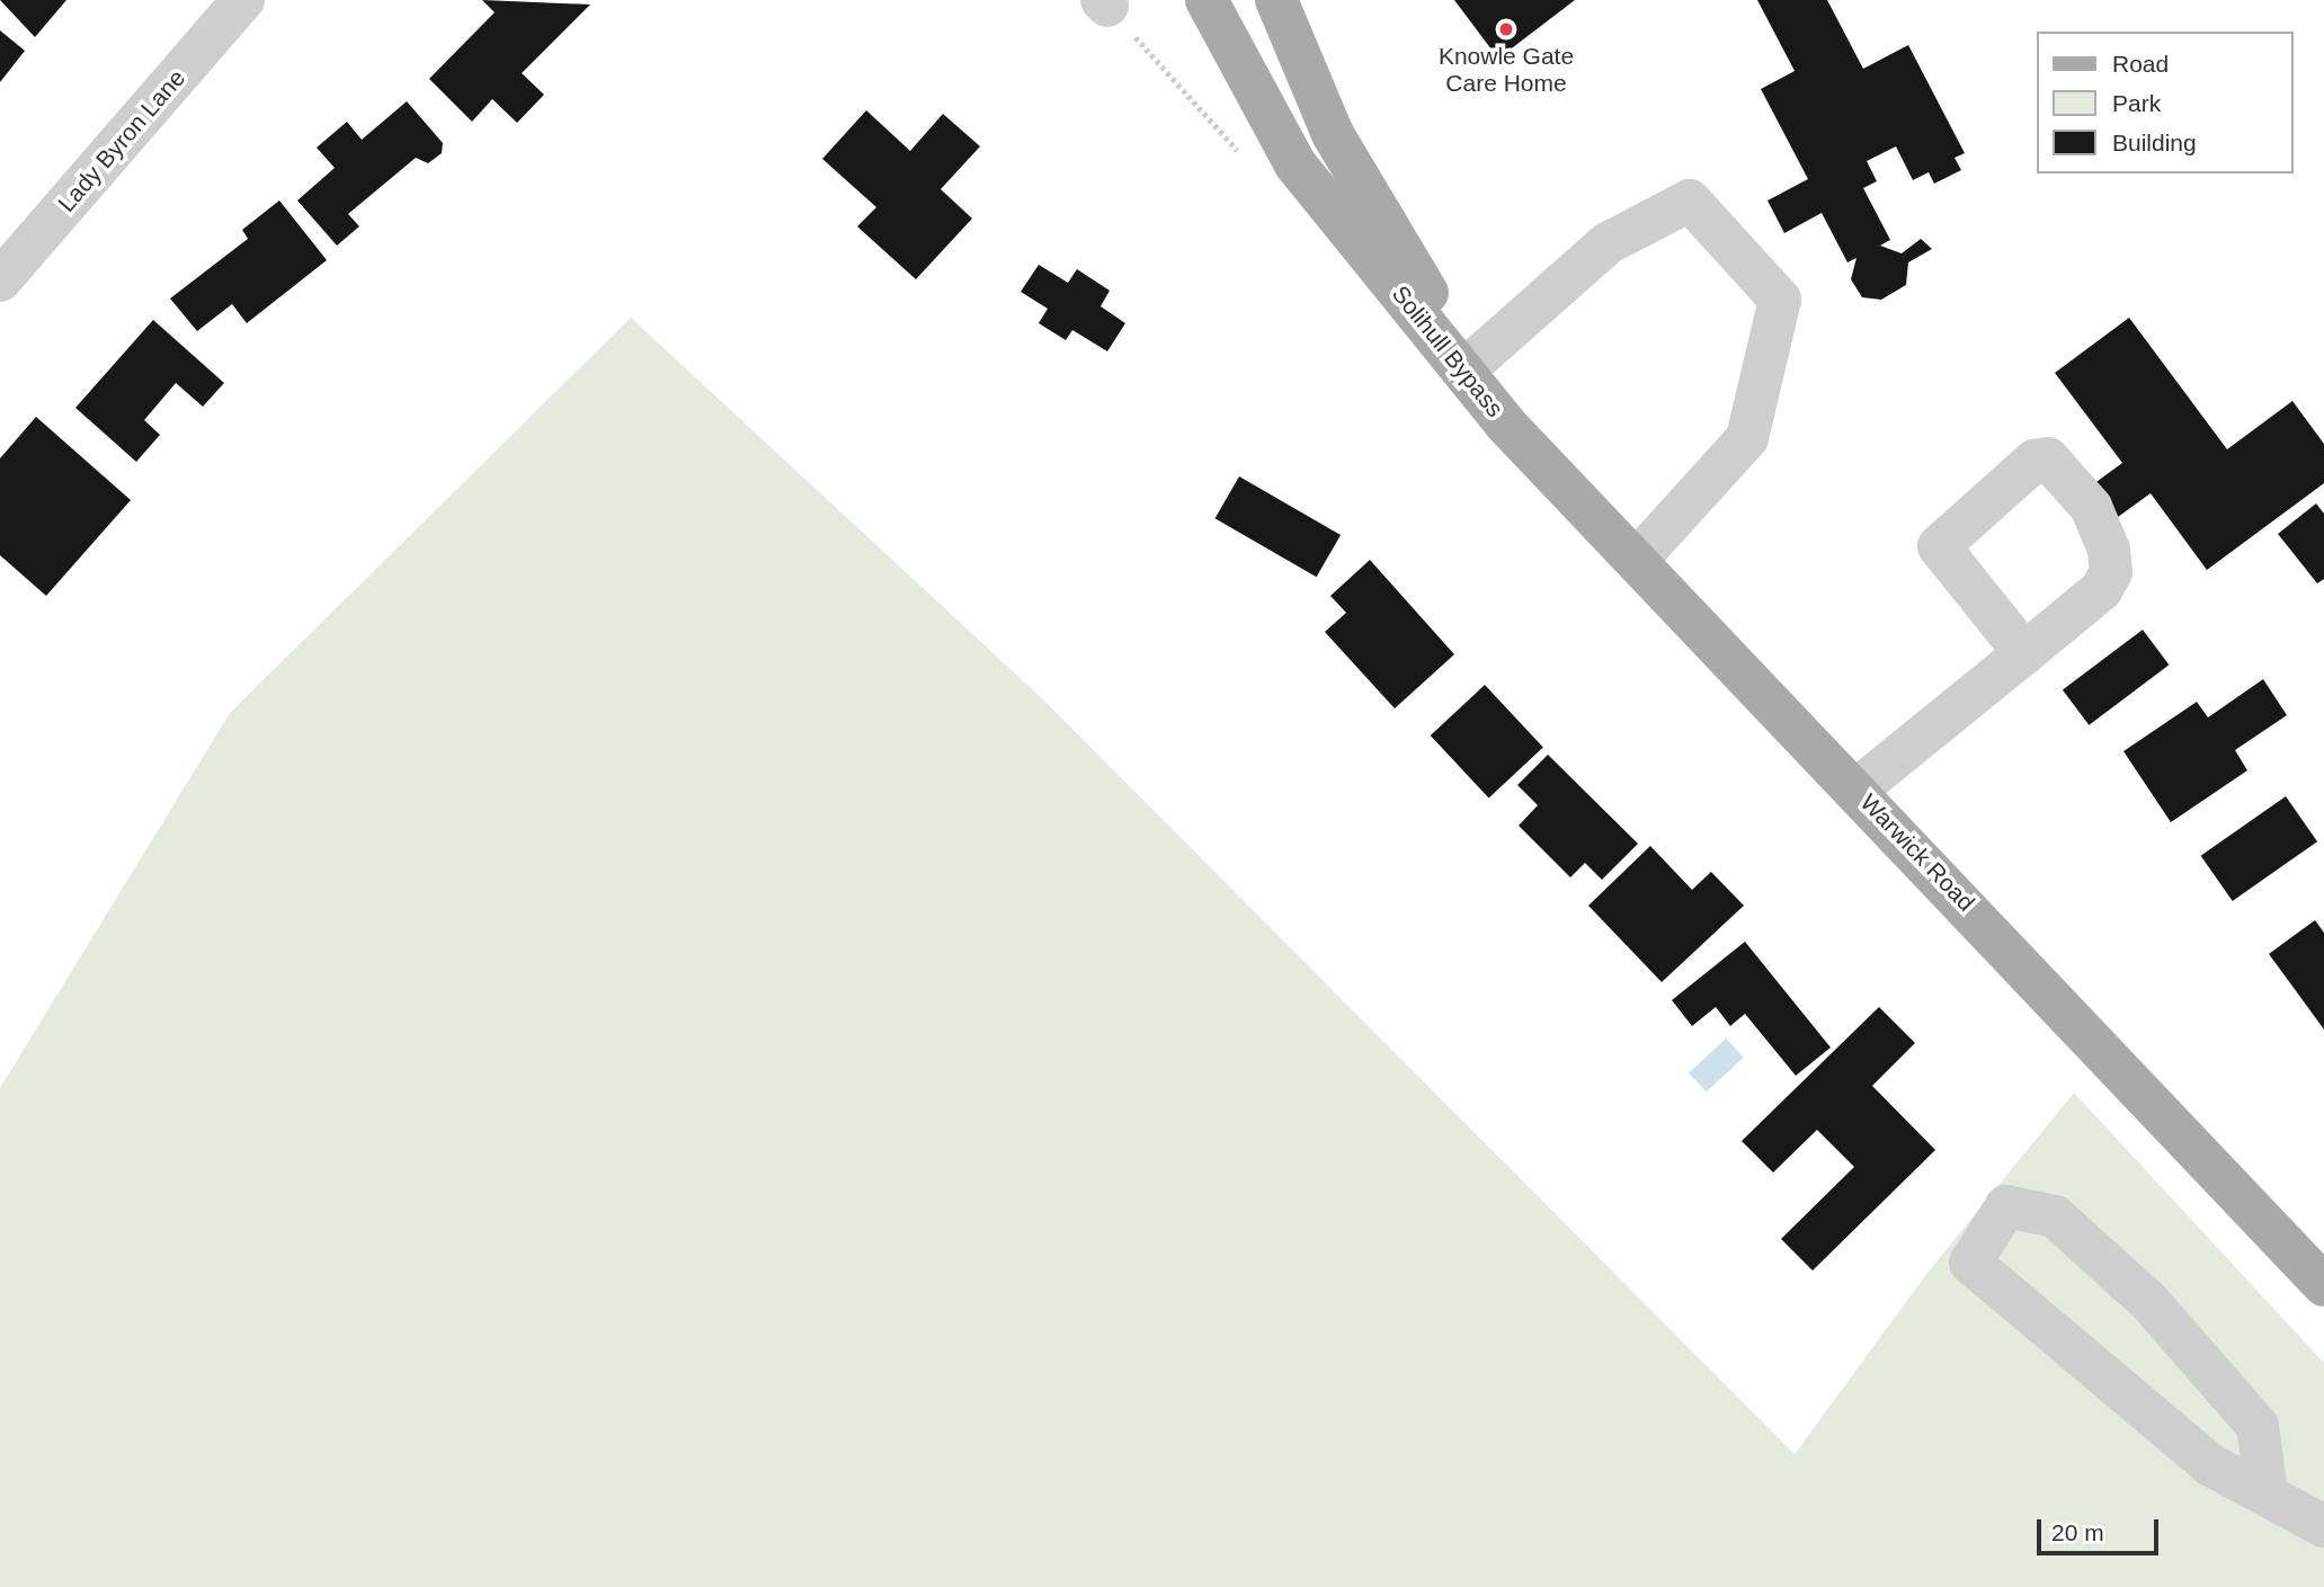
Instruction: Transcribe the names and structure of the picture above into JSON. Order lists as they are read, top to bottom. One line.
{"streets":{"main road":["Solihull Bypass","Warwick Road"],"street":["Lady Byron Lane"]},"crossings":[["Solihull Bypass","Warwick Road"]],"places":["Knowle Gate Care Home"],"legend":["Road","Park","Building"],"scale_bar":"20 m"}
